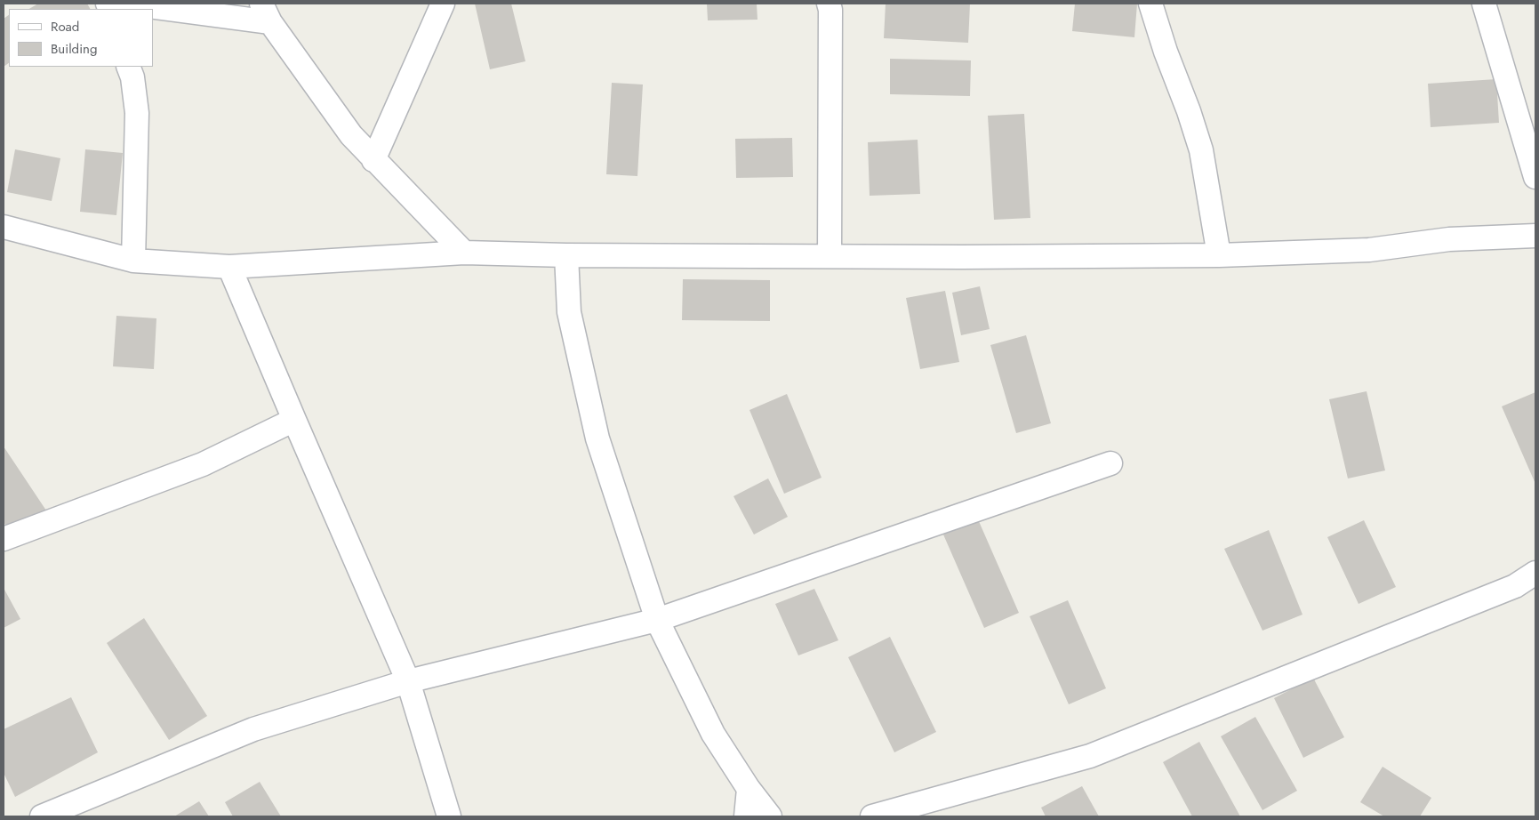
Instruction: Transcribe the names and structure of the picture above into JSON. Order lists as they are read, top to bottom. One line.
{"legend":["Road","Building"]}
